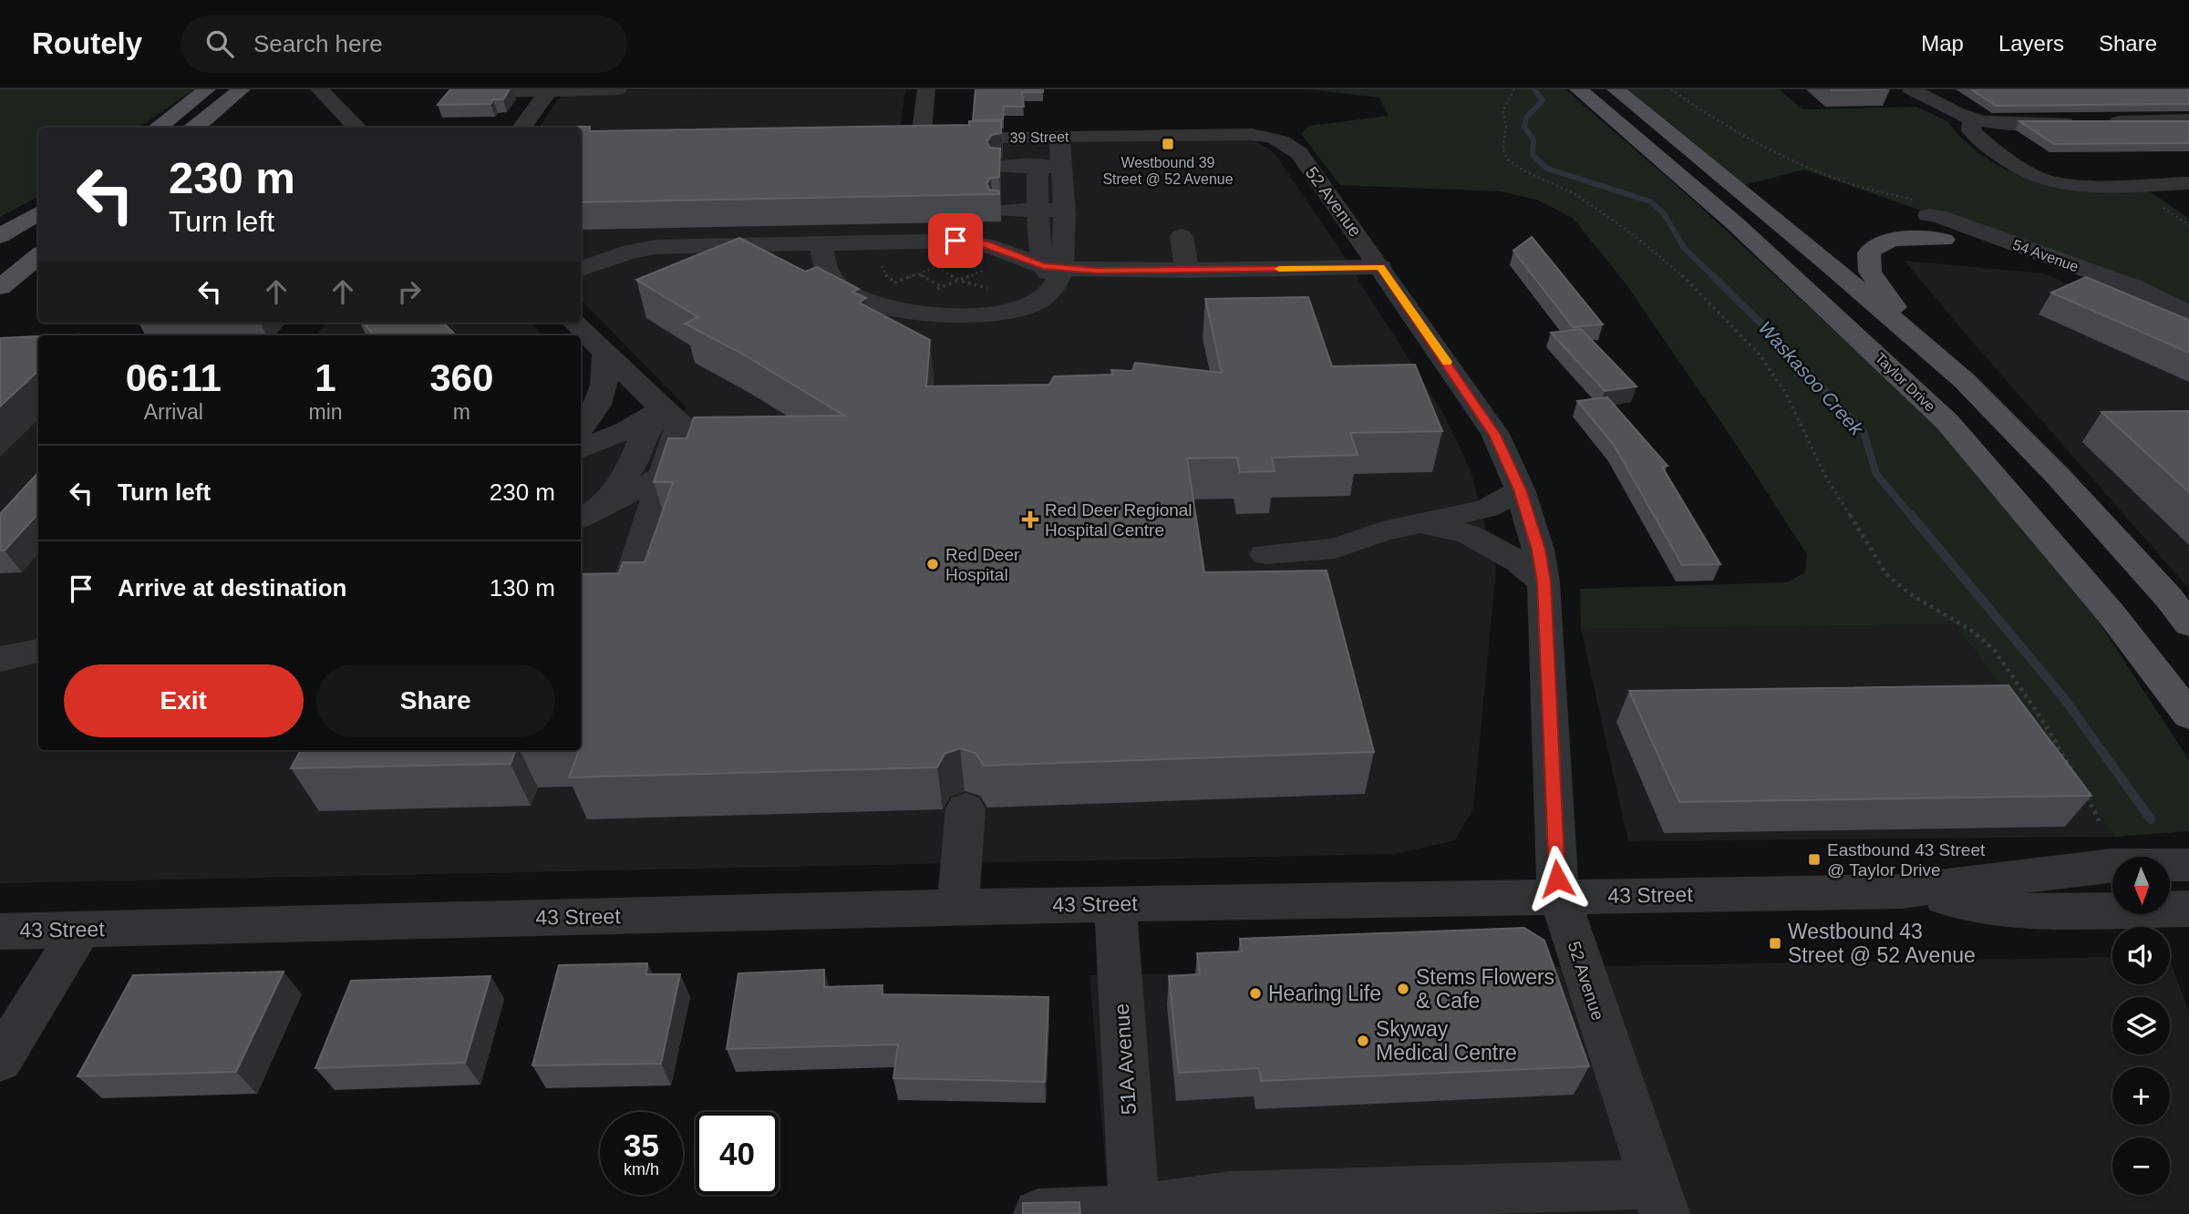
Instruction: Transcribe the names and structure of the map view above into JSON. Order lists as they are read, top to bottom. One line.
{"streets":{"main road":["Taylor Drive"],"street":["39 Street","52 Avenue","54 Avenue","43 Street","51A Avenue"]},"crossings":[["39 Street","52 Avenue"],["52 Avenue","43 Street"],["43 Street","51A Avenue"]],"water":["Waskasoo Creek"],"places":{"transit":["Westbound 39 Street @ 52 Avenue","Eastbound 43 Street @ Taylor Drive","Westbound 43 Street @ 52 Avenue"],"health":["Red Deer Regional Hospital Centre"],"other":["Red Deer Hospital","Stems Flowers & Cafe","Hearing Life","Skyway Medical Centre"]},"north":"bottom","page":{"header":"Routely","search":"Search here","nav":["Map","Layers","Share"],"turn":["230 m","Turn left"],"eta":["06:11","Arrival","1","min","360","m"],"list":[{"name":"Turn left","value":"230 m"},{"name":"Arrive at destination","value":"130 m"}],"buttons":["Exit","Share"],"map_buttons":["+","−"],"speed":"35 km/h","limit":"40"}}
